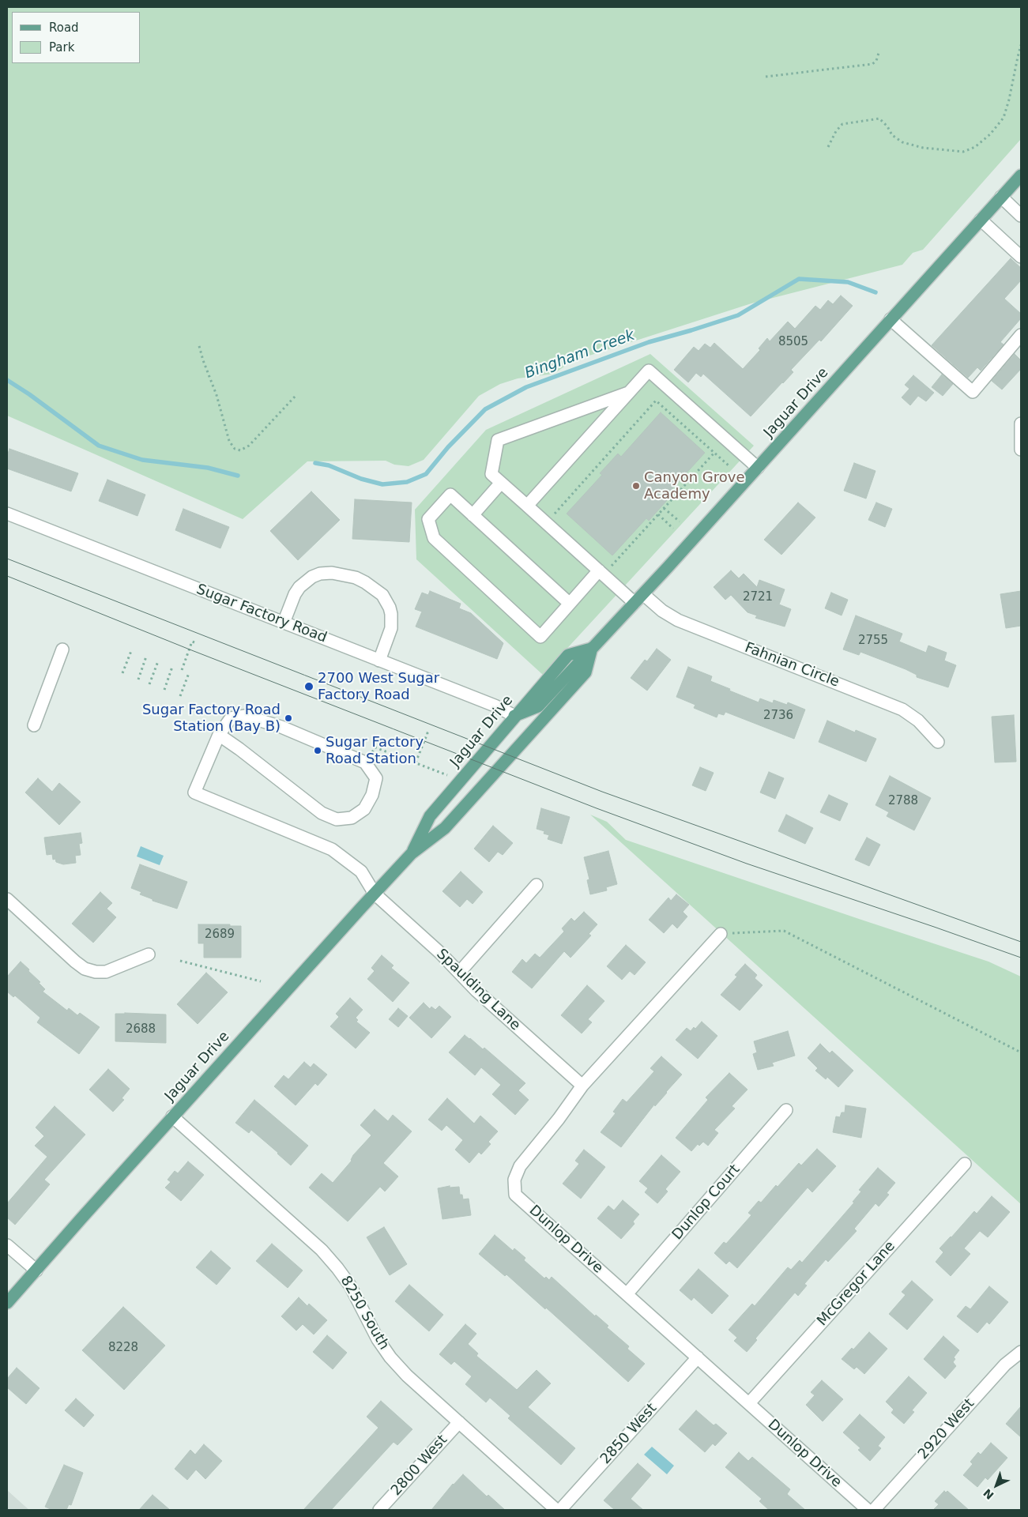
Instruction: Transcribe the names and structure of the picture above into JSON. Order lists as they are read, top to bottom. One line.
{"streets":{"main road":["Jaguar Drive"],"street":["Sugar Factory Road","Fahnian Circle","Spaulding Lane","Dunlop Court","Dunlop Drive","McGregor Lane","8250 South","2920 West","2850 West","2800 West"]},"crossings":[["Jaguar Drive","Sugar Factory Road"],["Jaguar Drive","Fahnian Circle"],["Jaguar Drive","Spaulding Lane"],["Jaguar Drive","8250 South"],["Spaulding Lane","Dunlop Drive"],["Dunlop Court","Dunlop Drive"],["Dunlop Drive","McGregor Lane"],["Dunlop Drive","2850 West"],["8250 South","2800 West"]],"water":["Bingham Creek"],"places":["Canyon Grove Academy","2700 West Sugar Factory Road","Sugar Factory Road Station (Bay B)","Sugar Factory Road Station"],"house_numbers":["8505","2721","2755","2736","2788","2689","2688","8228"],"legend":["Road","Park"],"north":"bottom left"}
